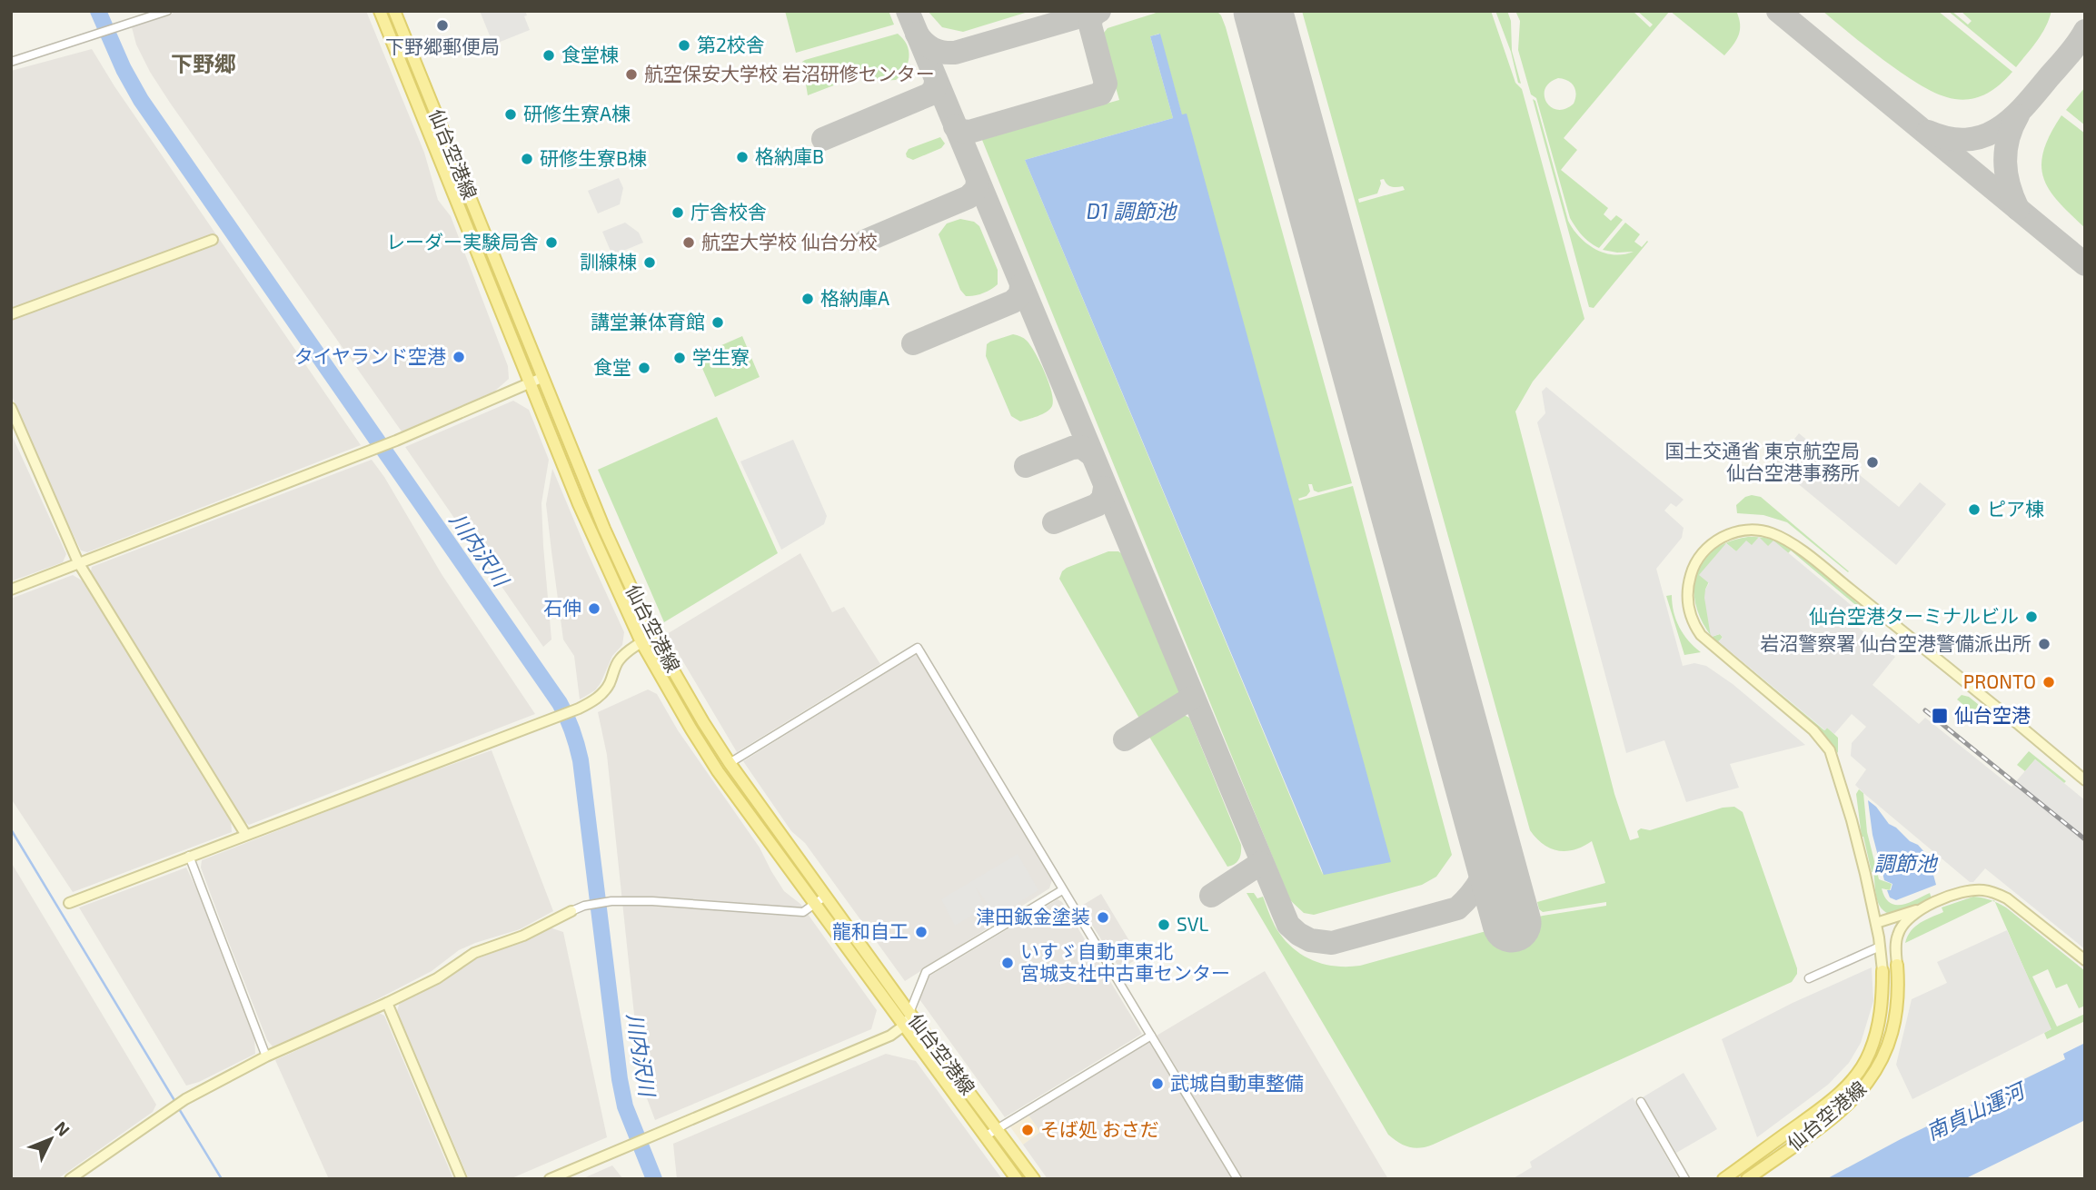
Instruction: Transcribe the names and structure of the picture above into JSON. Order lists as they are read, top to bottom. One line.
{"streets":{"main road":["仙台空港線"]},"districts":["下野郷"],"water":["D1 調節池","川内沢川","調節池","南貞山運河"],"places":{"other":["下野郷郵便局","第2校舎","食堂棟","航空保安大学校 岩沼研修センター","研修生寮A棟","格納庫B","研修生寮B棟","庁舎校舎","レーダー実験局舎","航空大学校 仙台分校","訓練棟","格納庫A","講堂兼体育館","タイヤランド空港","学生寮","食堂","国土交通省 東京航空局 仙台空港事務所","ピア棟","石伸","仙台空港ターミナルビル","岩沼警察署 仙台空港警備派出所","PRONTO","津田鈑金塗装","SVL","龍和自工","いすゞ自動車東北 宮城支社中古車センター","武城自動車整備","そば処 おさだ"],"transit":["仙台空港"]},"north":"top right"}
